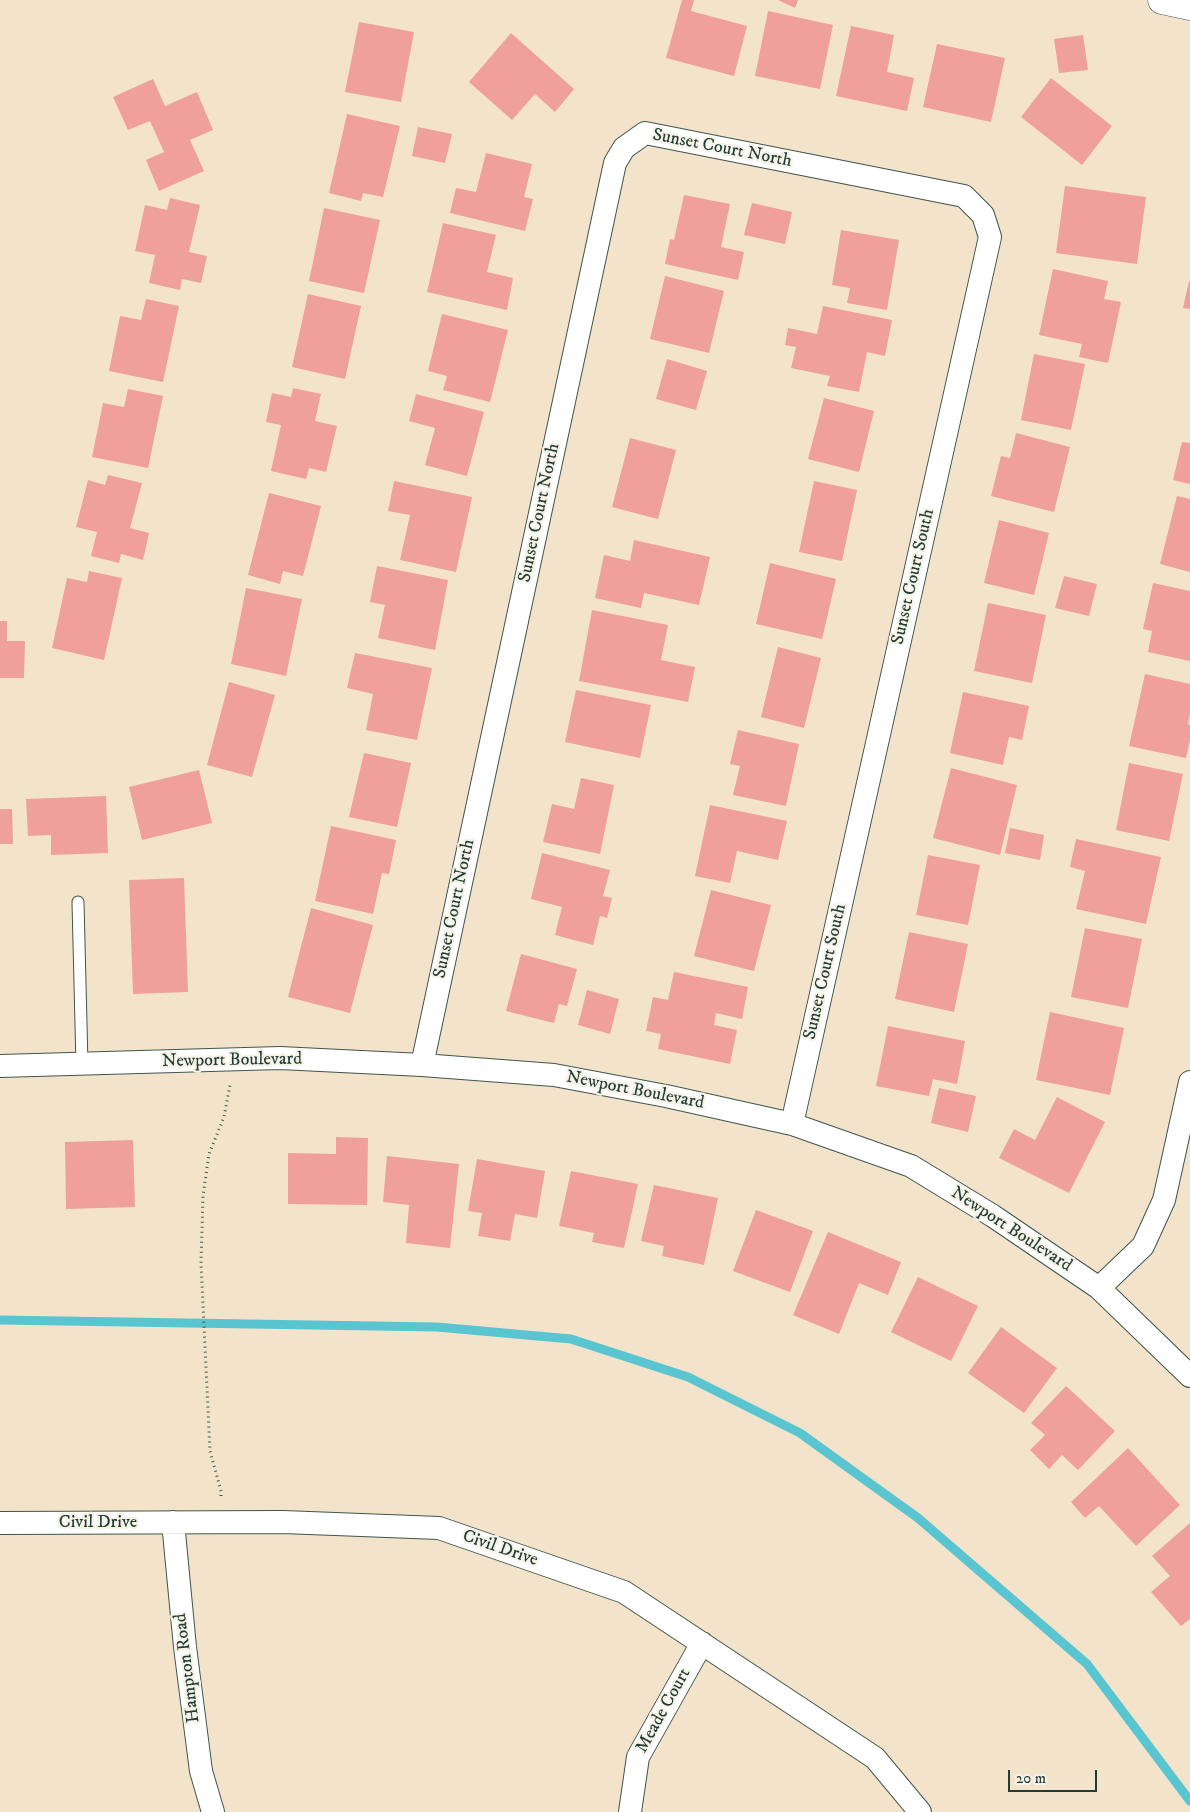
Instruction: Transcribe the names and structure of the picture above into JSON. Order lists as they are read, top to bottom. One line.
{"streets":{"street":["Sunset Court North","Sunset Court South","Newport Boulevard","Civil Drive","Hampton Road","Meade Court"]},"crossings":[["Sunset Court North","Sunset Court South"],["Sunset Court North","Newport Boulevard"],["Sunset Court South","Newport Boulevard"],["Civil Drive","Hampton Road"],["Civil Drive","Meade Court"]],"scale_bar":"20 m"}
